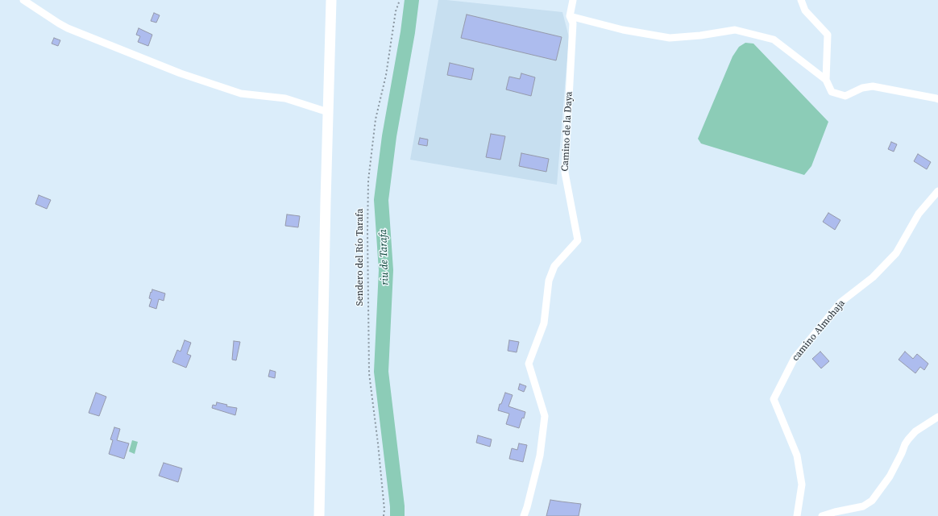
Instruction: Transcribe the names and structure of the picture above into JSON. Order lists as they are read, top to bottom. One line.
{"streets":{"street":["Camino de la Daya","camino Almohaja"],"path":["Sendero del Río Tarafa"]},"water":["riu de Tarafa"]}
